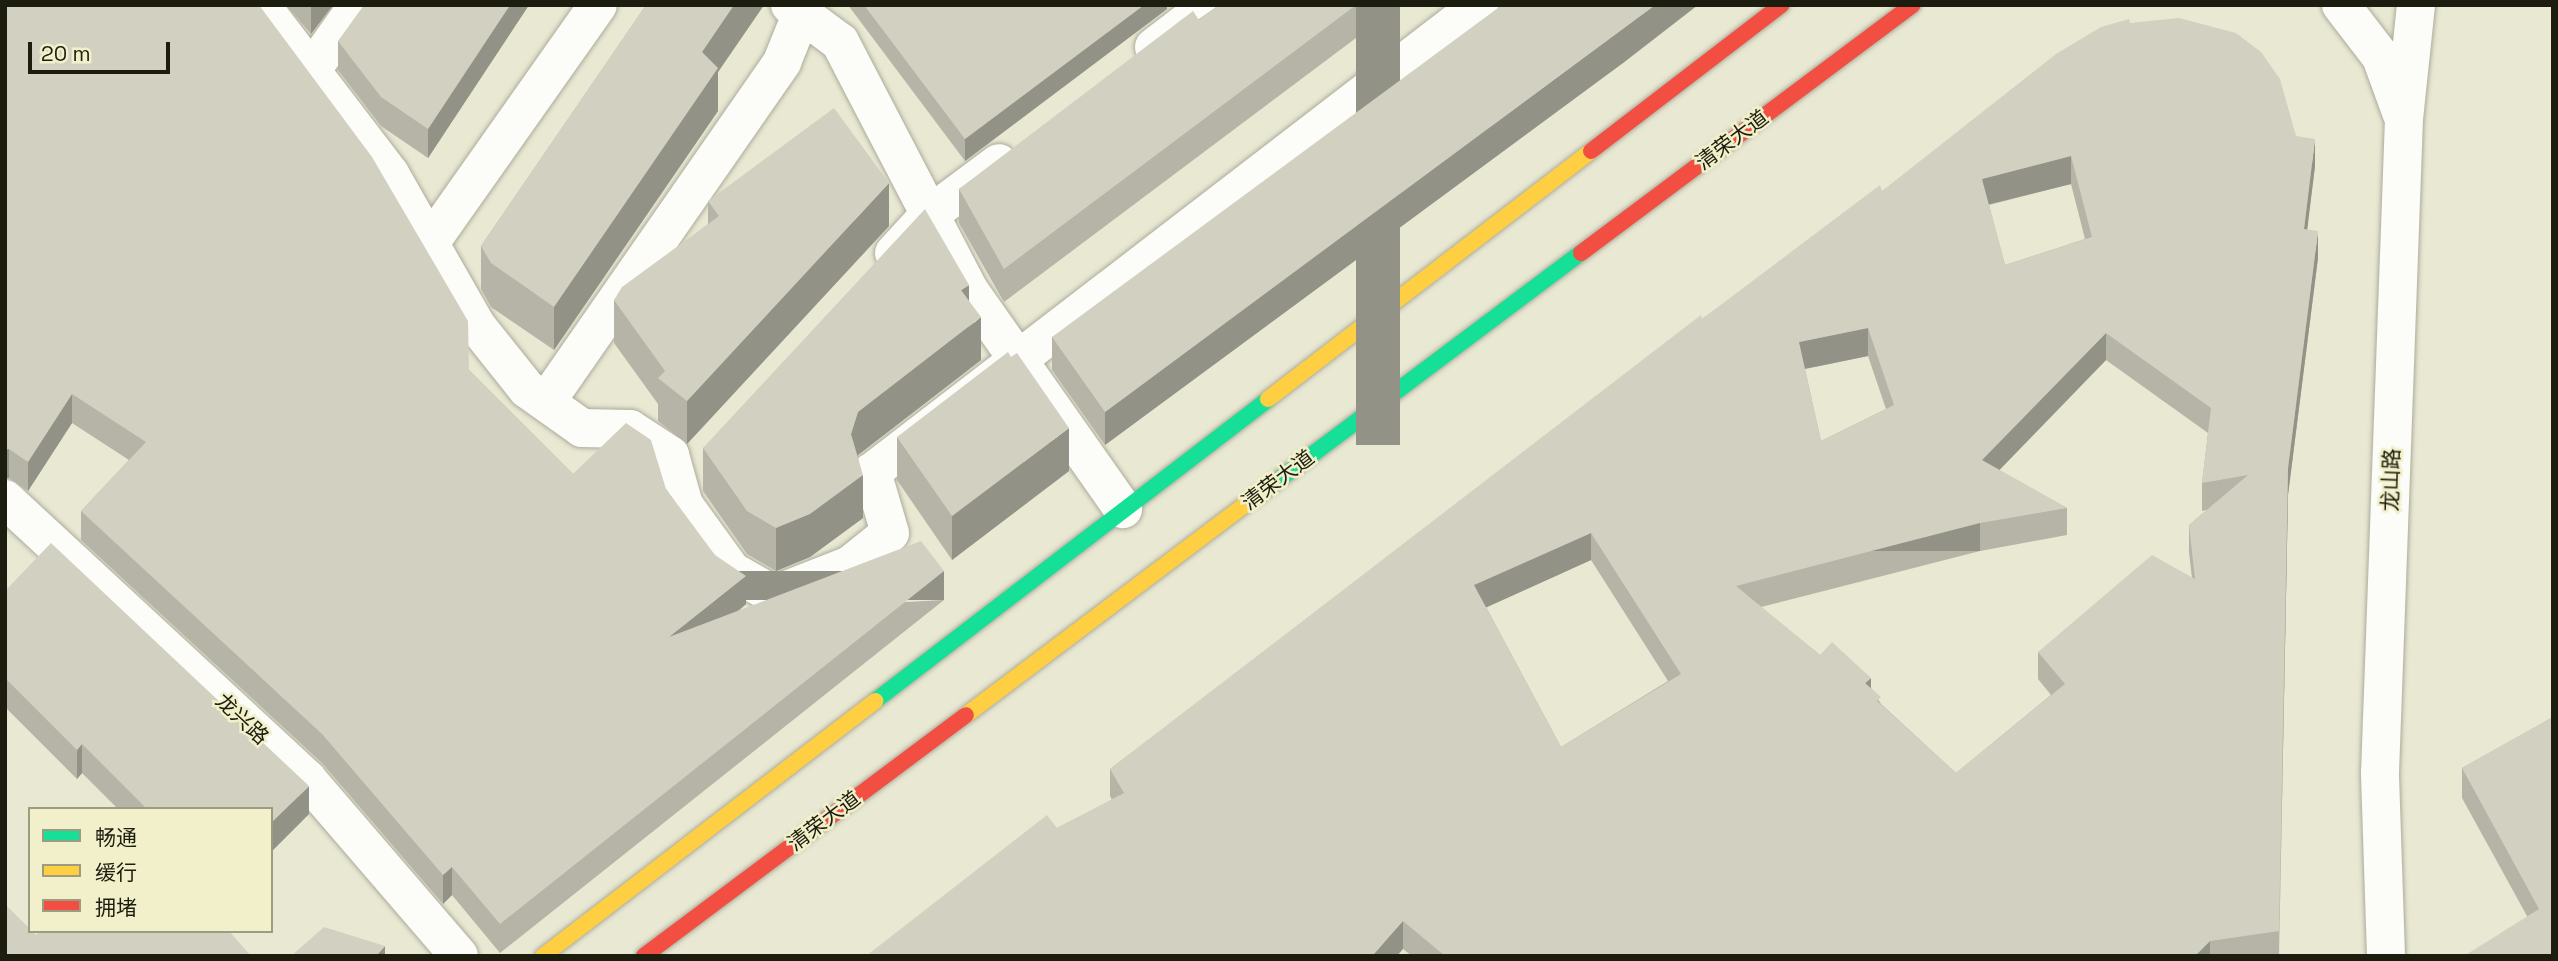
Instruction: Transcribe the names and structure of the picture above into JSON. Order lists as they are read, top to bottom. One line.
{"streets":{"main road":["清荣大道"],"street":["龙山路","龙兴路"]},"legend":["畅通","缓行","拥堵"],"scale_bar":"20 m"}
